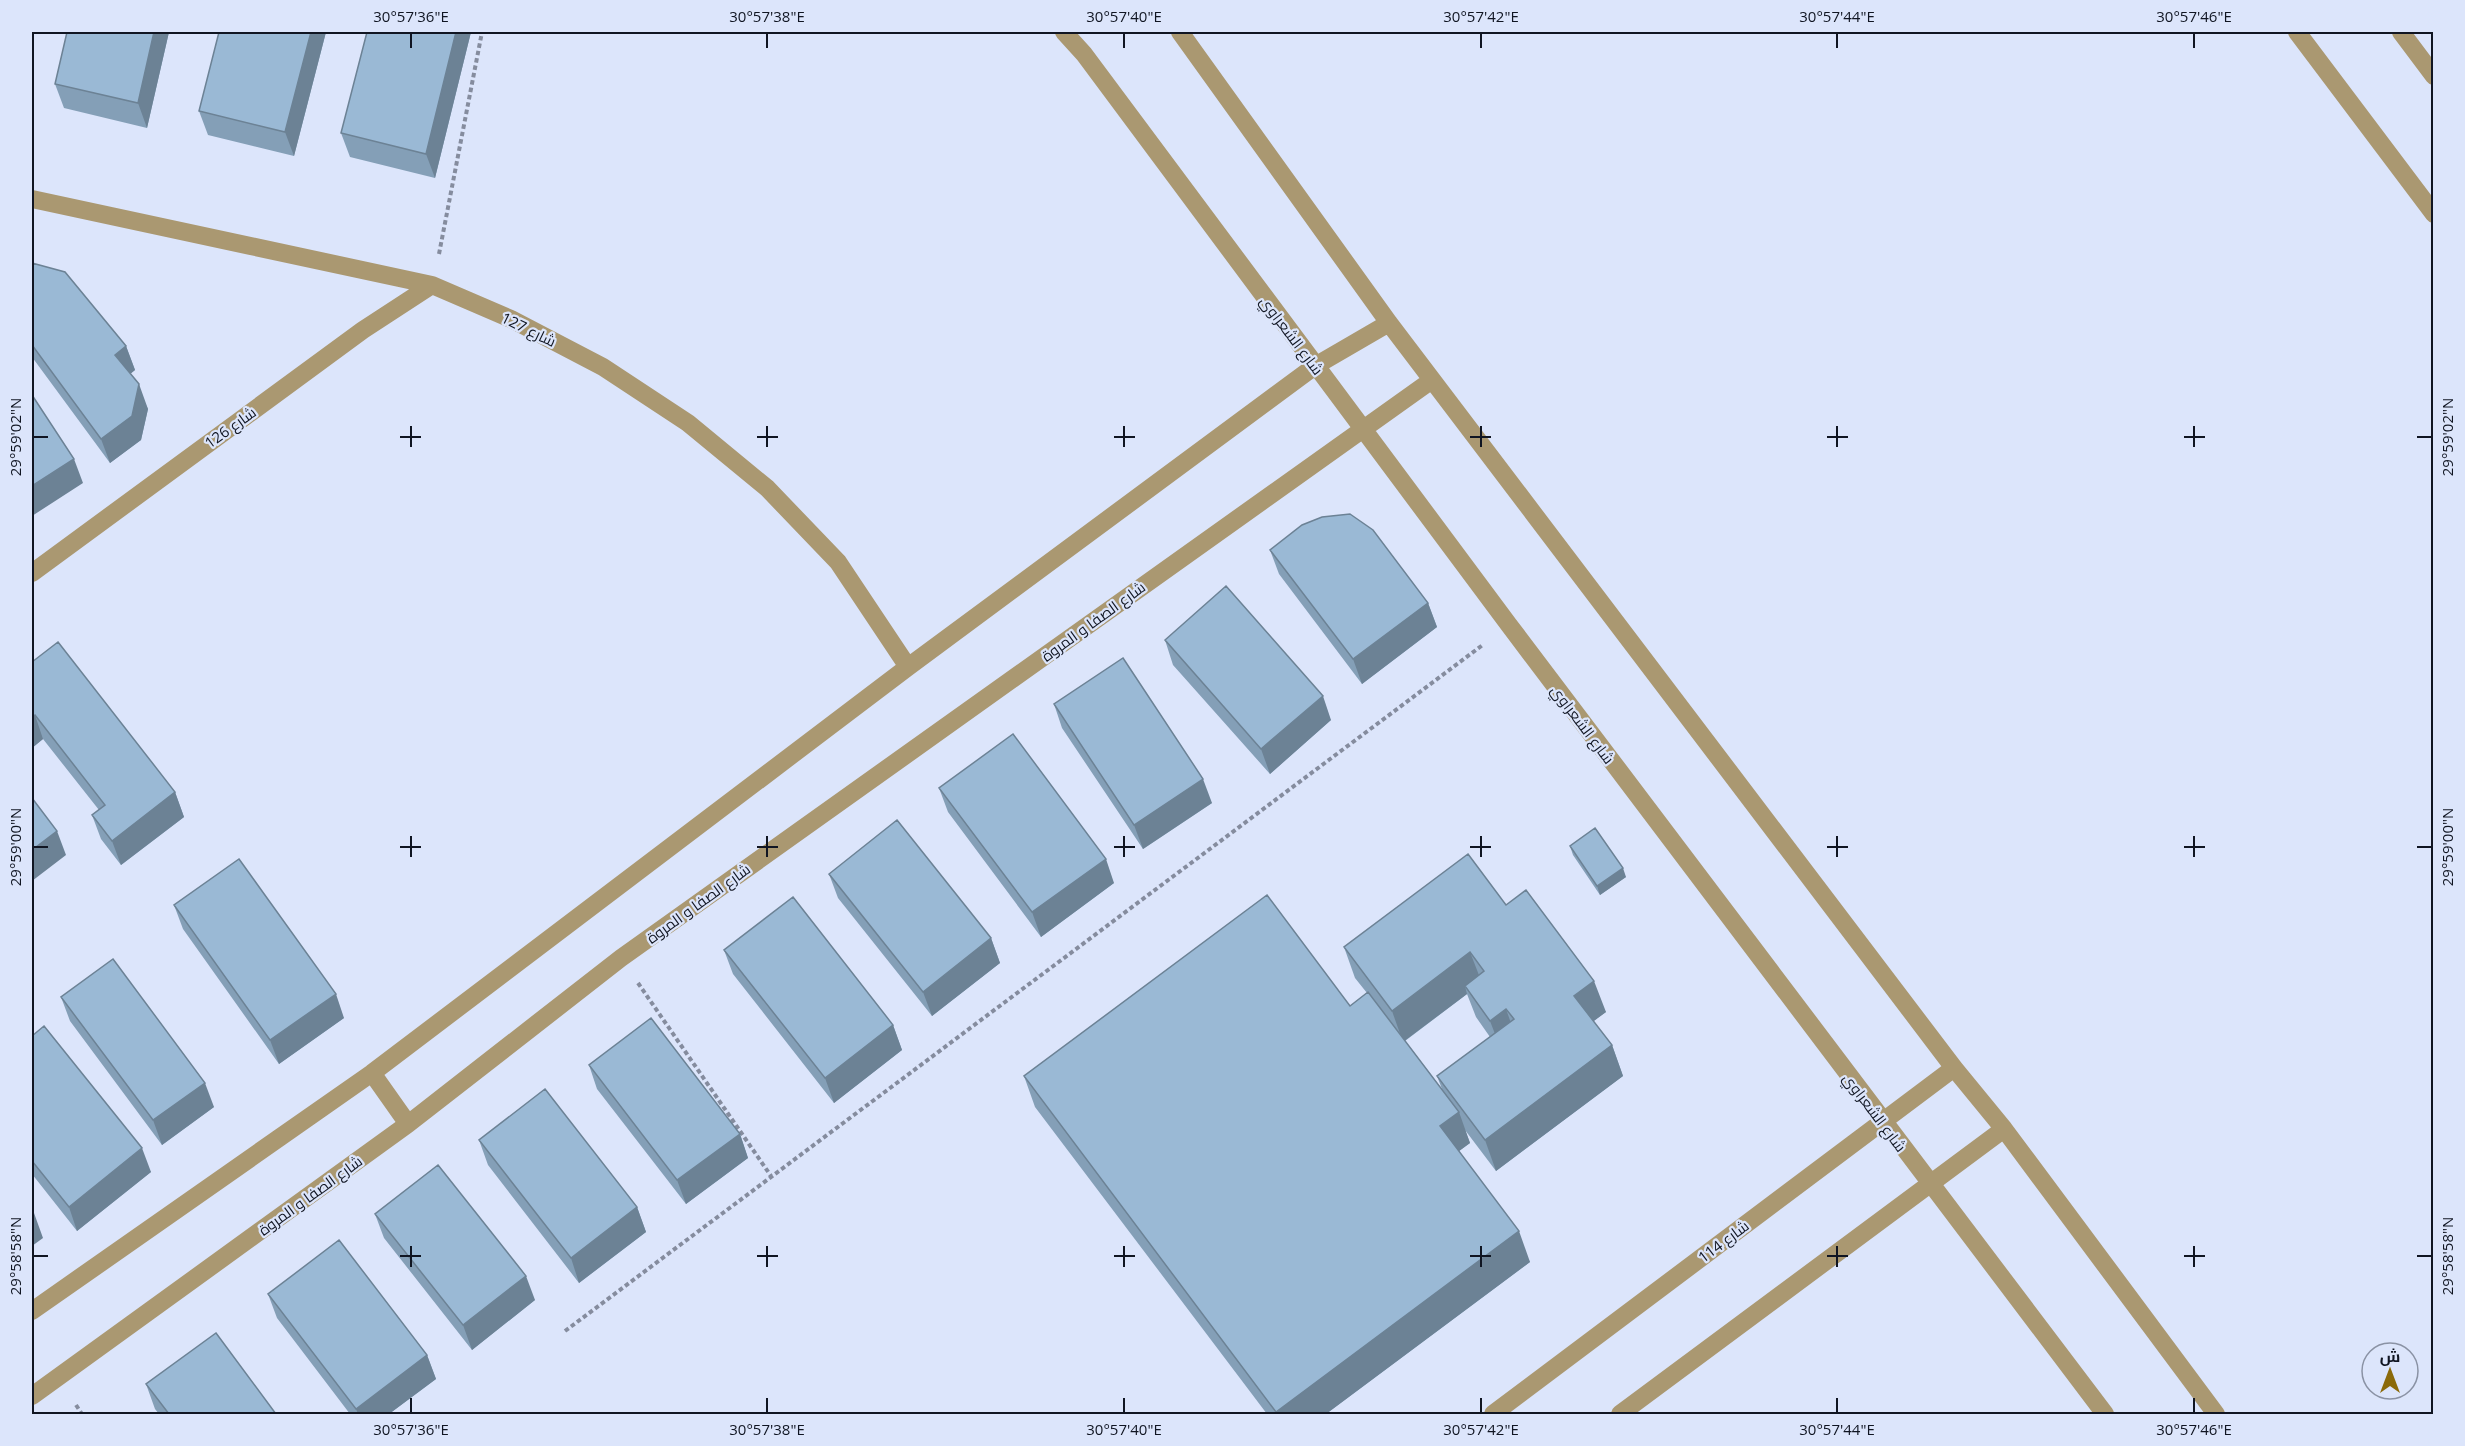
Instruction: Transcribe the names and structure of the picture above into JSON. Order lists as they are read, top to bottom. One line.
{"streets":{"street":["شارع 127","شارع الشعراوي","شارع 126","شارع الصفا و المروة","شارع 114"]},"crossings":[["شارع 127","شارع 126"],["شارع الشعراوي","شارع الصفا و المروة"],["شارع الشعراوي","شارع 114"]],"north":"top","coordinates":["30°57'36\"E","30°57'38\"E","30°57'40\"E","30°57'42\"E","30°57'44\"E","30°57'46\"E","29°59'02\"N","29°59'00\"N","29°58'58\"N"]}
